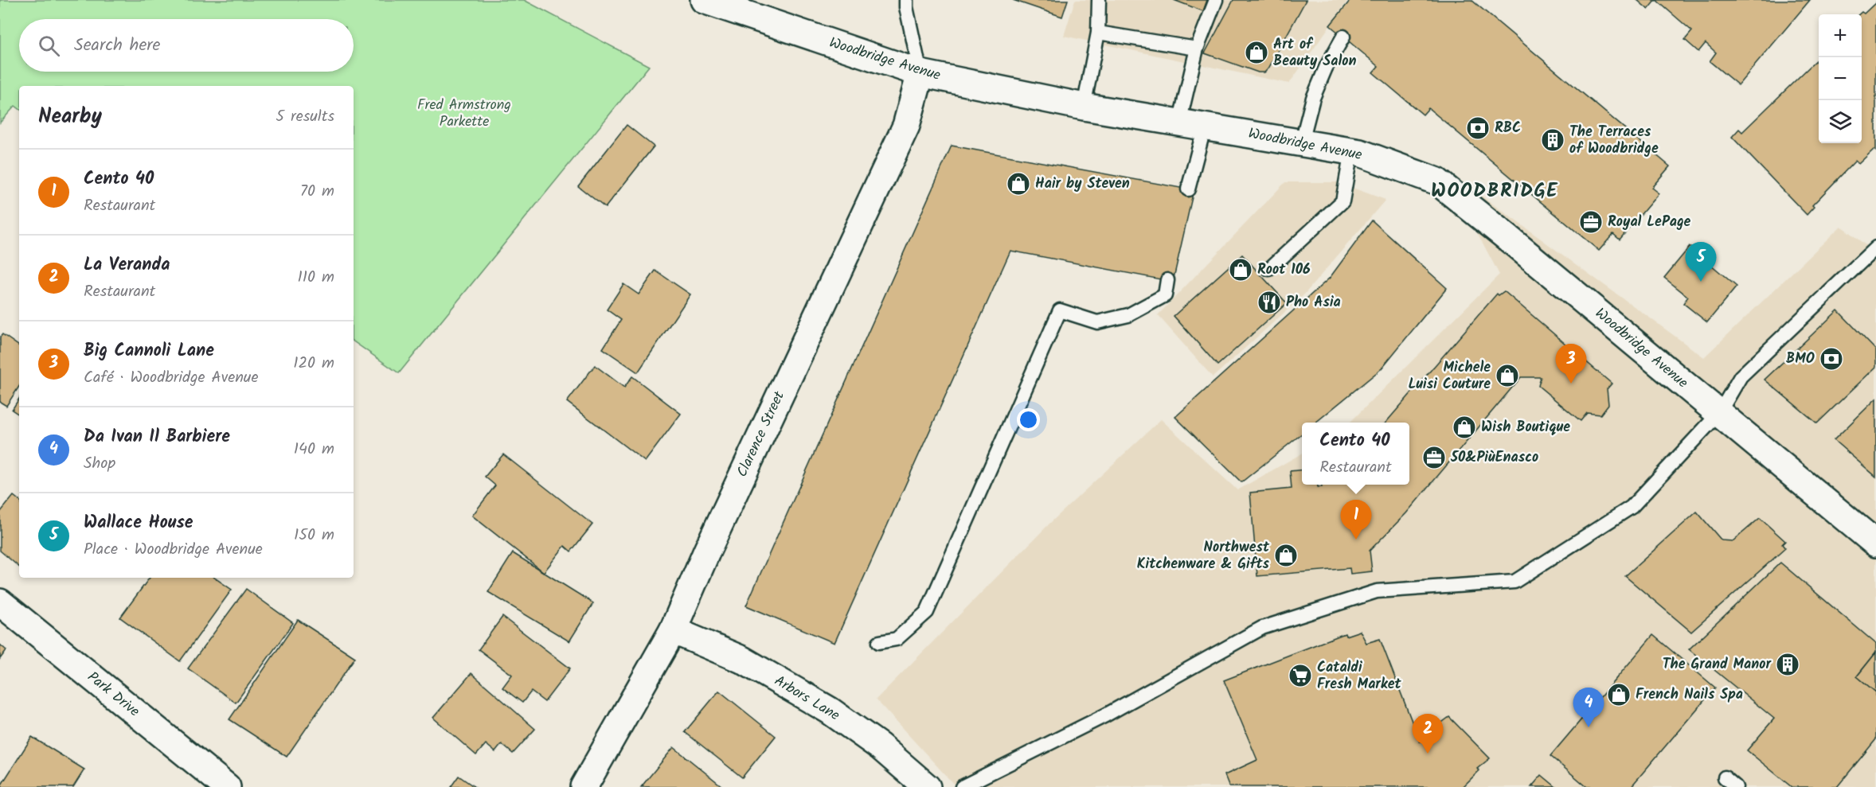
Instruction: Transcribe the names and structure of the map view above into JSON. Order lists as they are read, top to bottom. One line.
{"streets":{"street":["Woodbridge Avenue","Clarence Street","Park Drive","Arbors Lane"]},"crossings":[["Woodbridge Avenue","Clarence Street"],["Clarence Street","Arbors Lane"]],"districts":["WOODBRIDGE"],"parks":["Fred Armstrong Parkette"],"places":{"shop":["Art of Beauty Salon","Hair by Steven","Root 106","Michele Luisi Couture","Wish Boutique","Northwest Kitchenware & Gifts","French Nails Spa"],"bank":["RBC","BMO"],"building":["The Terraces of Woodbridge","The Grand Manor"],"office":["Royal LePage","50&PiùEnasco"],"restaurant":["Pho Asia"],"supermarket":["Cataldi Fresh Market"]},"page":{"map_buttons":["+","−"],"search":"Search here","heading":["Nearby","5 results"],"list":[{"mark":"1","name":"Cento 40","note":"Restaurant","value":"70 m"},{"mark":"2","name":"La Veranda","note":"Restaurant","value":"110 m"},{"mark":"3","name":"Big Cannoli Lane","note":"Café · Woodbridge Avenue","value":"120 m"},{"mark":"4","name":"Da Ivan Il Barbiere","note":"Shop","value":"140 m"},{"mark":"5","name":"Wallace House","note":"Place · Woodbridge Avenue","value":"150 m"}],"pins":["5","3","1","4","2"],"popup":["Cento 40","Restaurant"]}}
